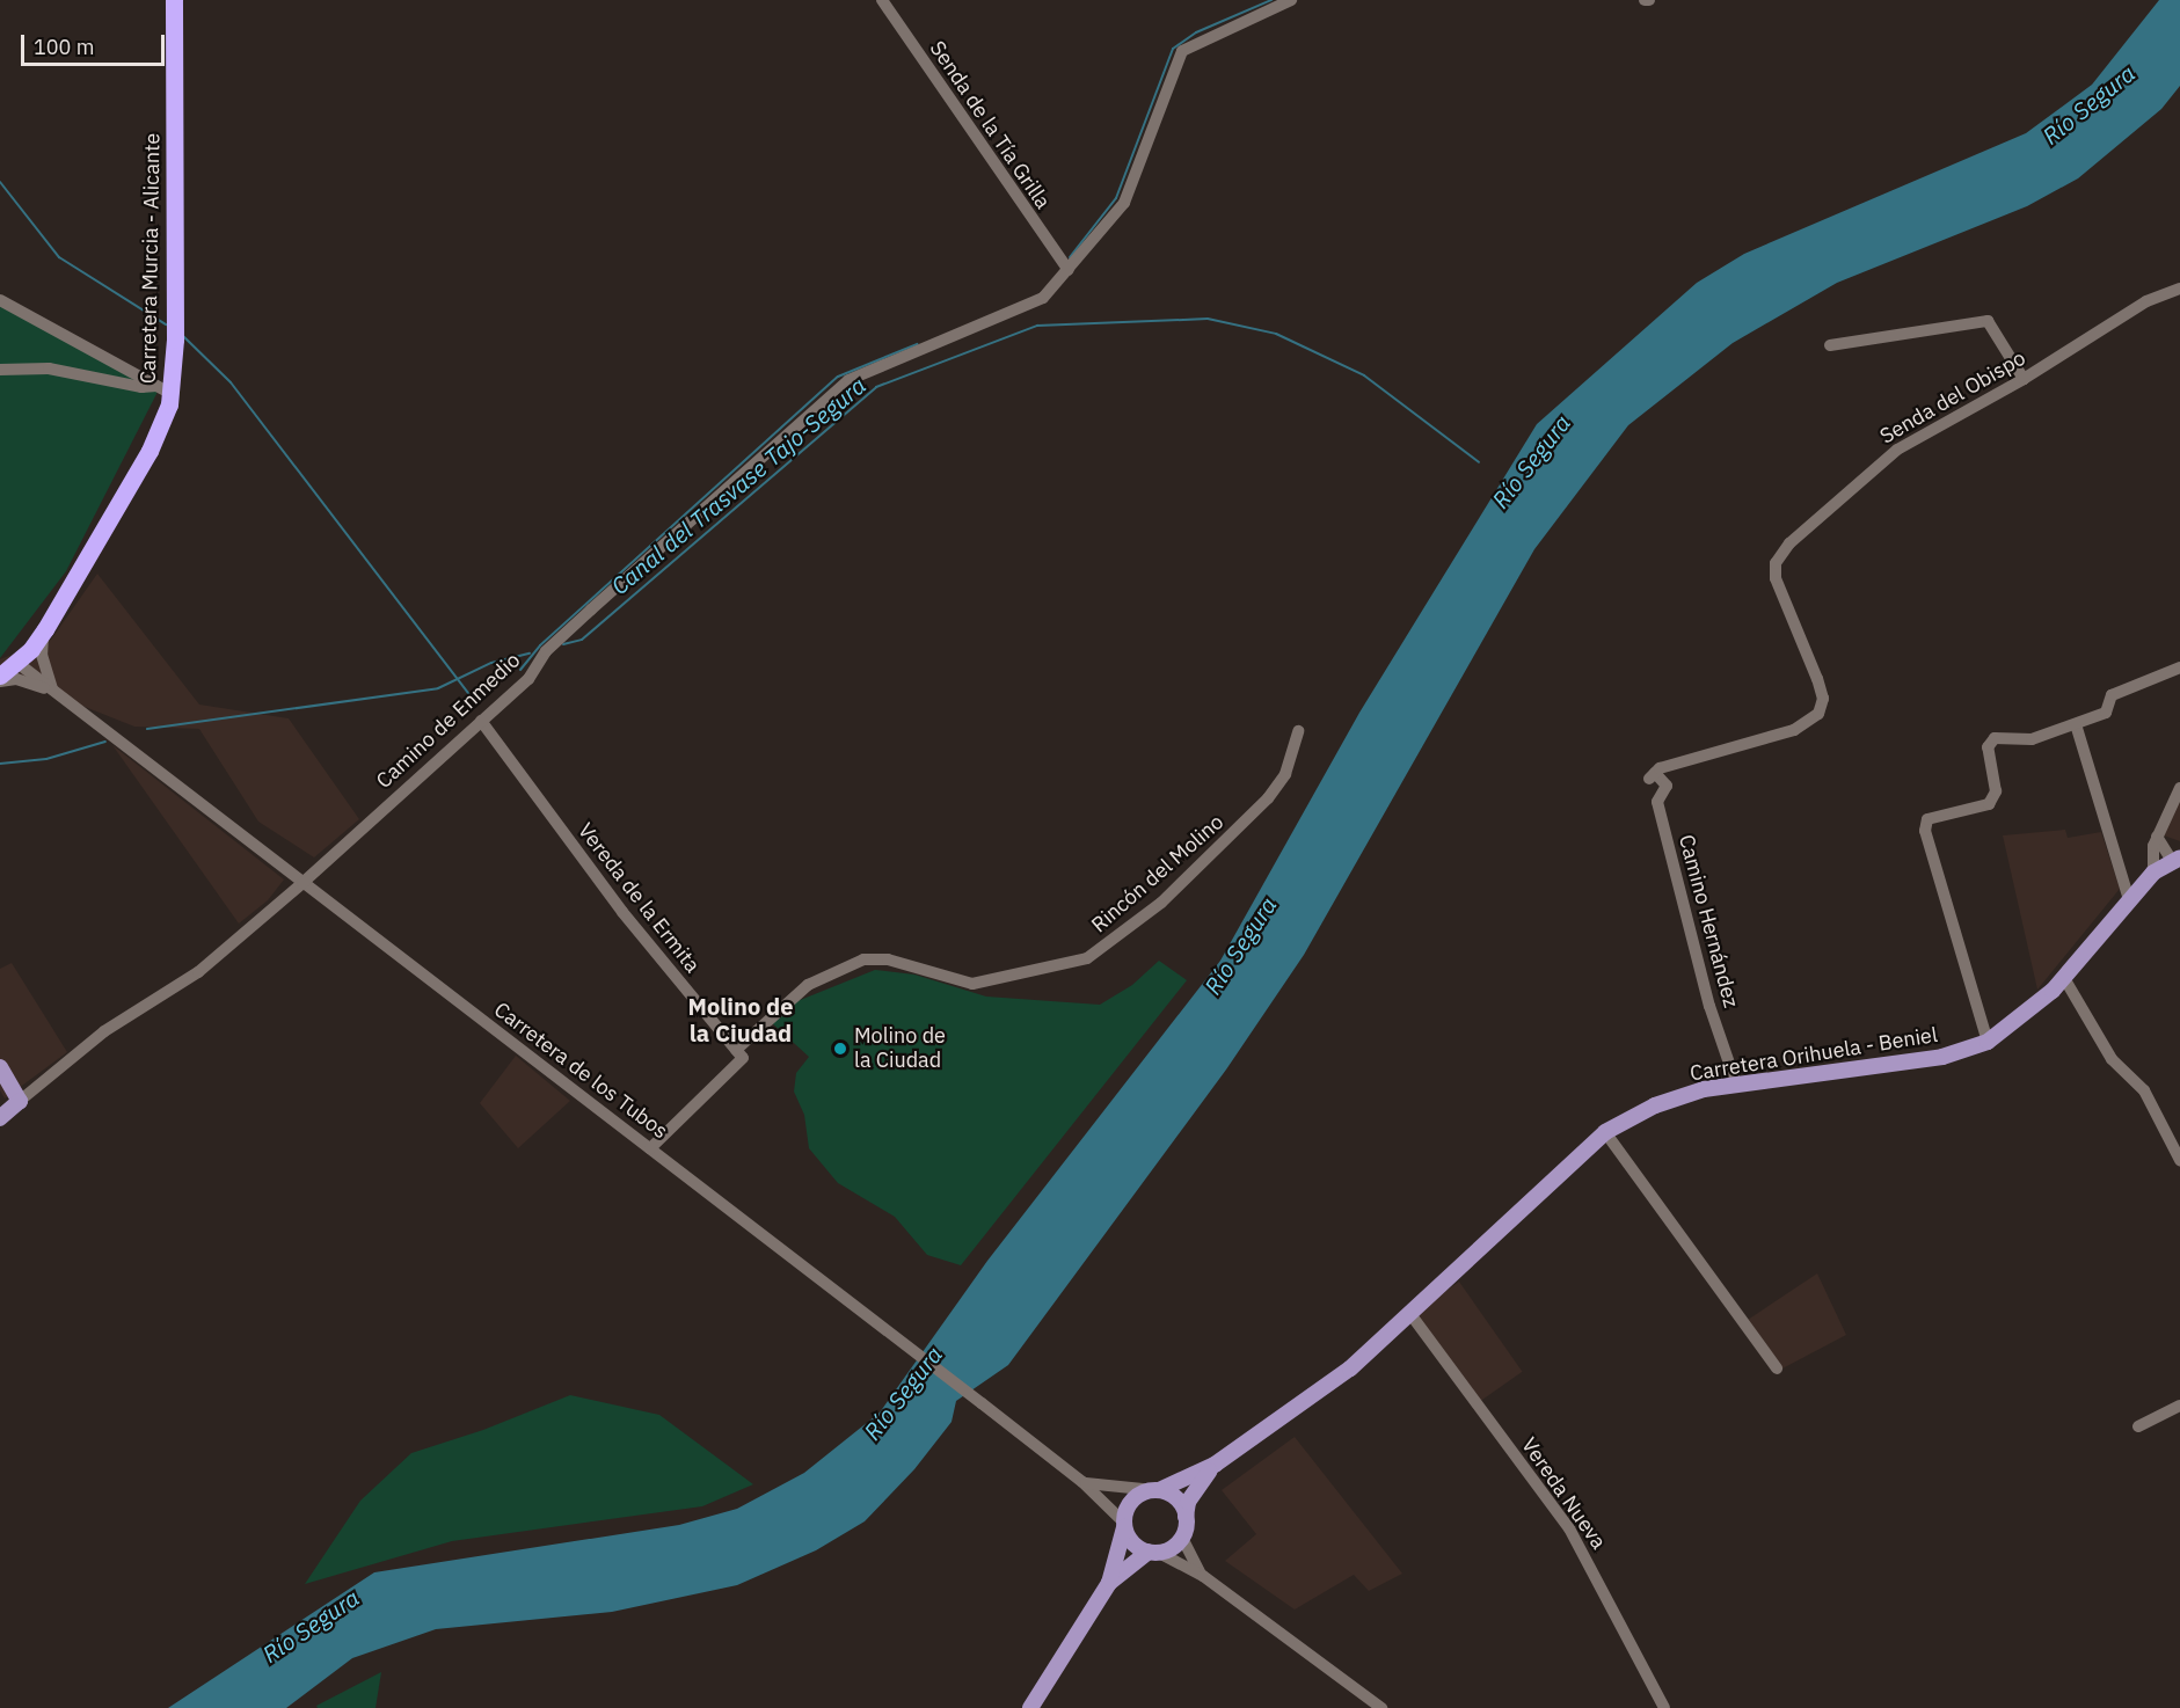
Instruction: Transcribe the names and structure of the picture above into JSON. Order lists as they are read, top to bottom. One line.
{"streets":{"highway":["Carretera Murcia - Alicante"],"main road":["Camino de Enmedio","Carretera Orihuela - Beniel"],"street":["Senda de la Tía Grilla","Senda del Obispo","Rincón del Molino","Vereda de la Ermita","Camino Hernández","Carretera de los Tubos","Vereda Nueva"]},"crossings":[["Senda de la Tía Grilla","Camino de Enmedio"],["Carretera Murcia - Alicante","Carretera de los Tubos"],["Senda del Obispo","Camino Hernández"],["Camino de Enmedio","Vereda de la Ermita"],["Camino de Enmedio","Carretera de los Tubos"],["Rincón del Molino","Vereda de la Ermita"],["Camino Hernández","Carretera Orihuela - Beniel"],["Carretera Orihuela - Beniel","Carretera de los Tubos"],["Carretera Orihuela - Beniel","Vereda Nueva"]],"districts":["Molino de la Ciudad"],"water":["Río Segura","Canal del Trasvase Tajo-Segura"],"places":["Molino de la Ciudad"],"scale_bar":"100 m"}
